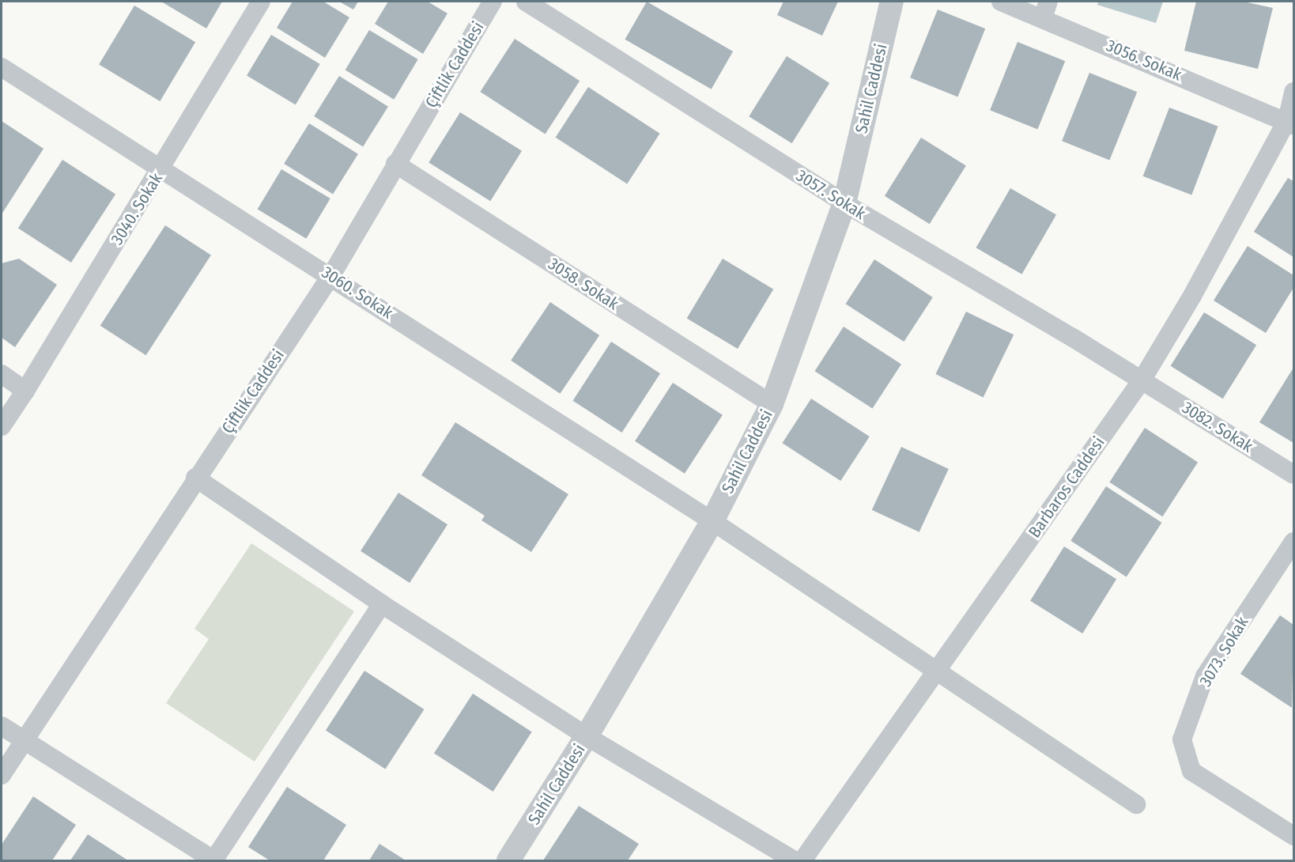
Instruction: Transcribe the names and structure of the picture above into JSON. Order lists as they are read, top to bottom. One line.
{"streets":{"street":["3056. Sokak","Çiftlik Caddesi","Sahil Caddesi","3057. Sokak","3040. Sokak","3058. Sokak","3060. Sokak","3082. Sokak","Barbaros Caddesi","3073. Sokak"]},"crossings":[["3056. Sokak","Barbaros Caddesi"],["Çiftlik Caddesi","3058. Sokak"],["Çiftlik Caddesi","3060. Sokak"],["Sahil Caddesi","3057. Sokak"],["Sahil Caddesi","3058. Sokak"],["Sahil Caddesi","3060. Sokak"],["3057. Sokak","3082. Sokak"],["3057. Sokak","Barbaros Caddesi"],["3040. Sokak","3060. Sokak"],["3060. Sokak","Barbaros Caddesi"],["3082. Sokak","Barbaros Caddesi"]]}
